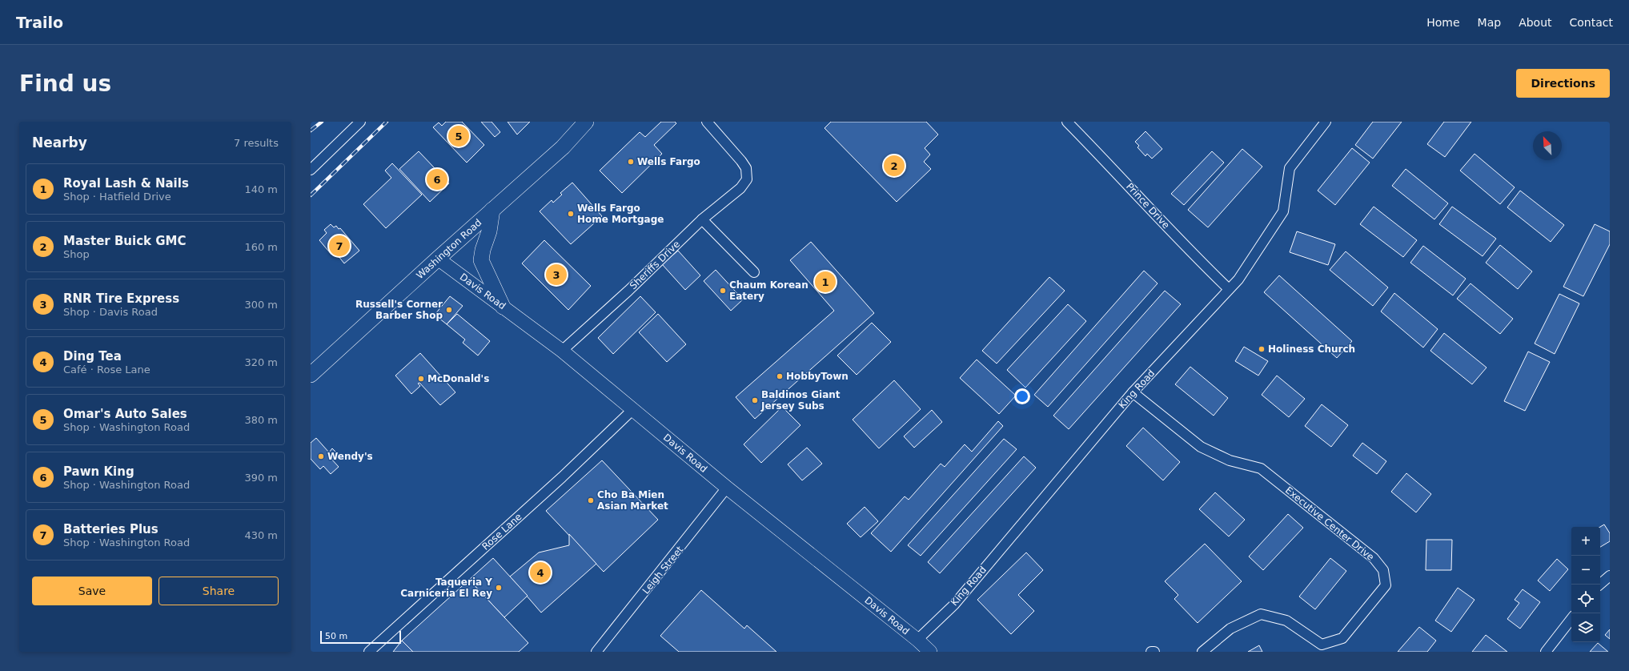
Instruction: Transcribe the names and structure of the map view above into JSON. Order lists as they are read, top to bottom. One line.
{"streets":{"main road":["Washington Road","Davis Road"],"street":["Prince Drive","Sheriffs Drive","King Road","Executive Center Drive","Rose Lane","Leigh Street"]},"crossings":[["Prince Drive","King Road"],["Washington Road","Davis Road"],["Sheriffs Drive","Davis Road"],["Davis Road","King Road"],["Davis Road","Rose Lane"],["Davis Road","Leigh Street"],["King Road","Executive Center Drive"]],"places":["Wells Fargo","Wells Fargo Home Mortgage","Chaum Korean Eatery","Russell's Corner Barber Shop","Holiness Church","HobbyTown","McDonald's","Baldinos Giant Jersey Subs","Wendy's","Cho Ba Mien Asian Market","Taqueria Y Carniceria El Rey"],"scale_bar":"50 m","north":"top left","page":{"header":"Trailo","nav":["Home","Map","About","Contact"],"buttons":["Directions",["Save","Share"]],"title":"Find us","heading":["Nearby","7 results"],"pins":["5","2","6","7","3","1","4"],"list":[{"mark":"1","name":"Royal Lash & Nails","note":"Shop · Hatfield Drive","value":"140 m"},{"mark":"2","name":"Master Buick GMC","note":"Shop","value":"160 m"},{"mark":"3","name":"RNR Tire Express","note":"Shop · Davis Road","value":"300 m"},{"mark":"4","name":"Ding Tea","note":"Café · Rose Lane","value":"320 m"},{"mark":"5","name":"Omar's Auto Sales","note":"Shop · Washington Road","value":"380 m"},{"mark":"6","name":"Pawn King","note":"Shop · Washington Road","value":"390 m"},{"mark":"7","name":"Batteries Plus","note":"Shop · Washington Road","value":"430 m"}],"map_buttons":["+","−"],"scale":"50 m"}}
